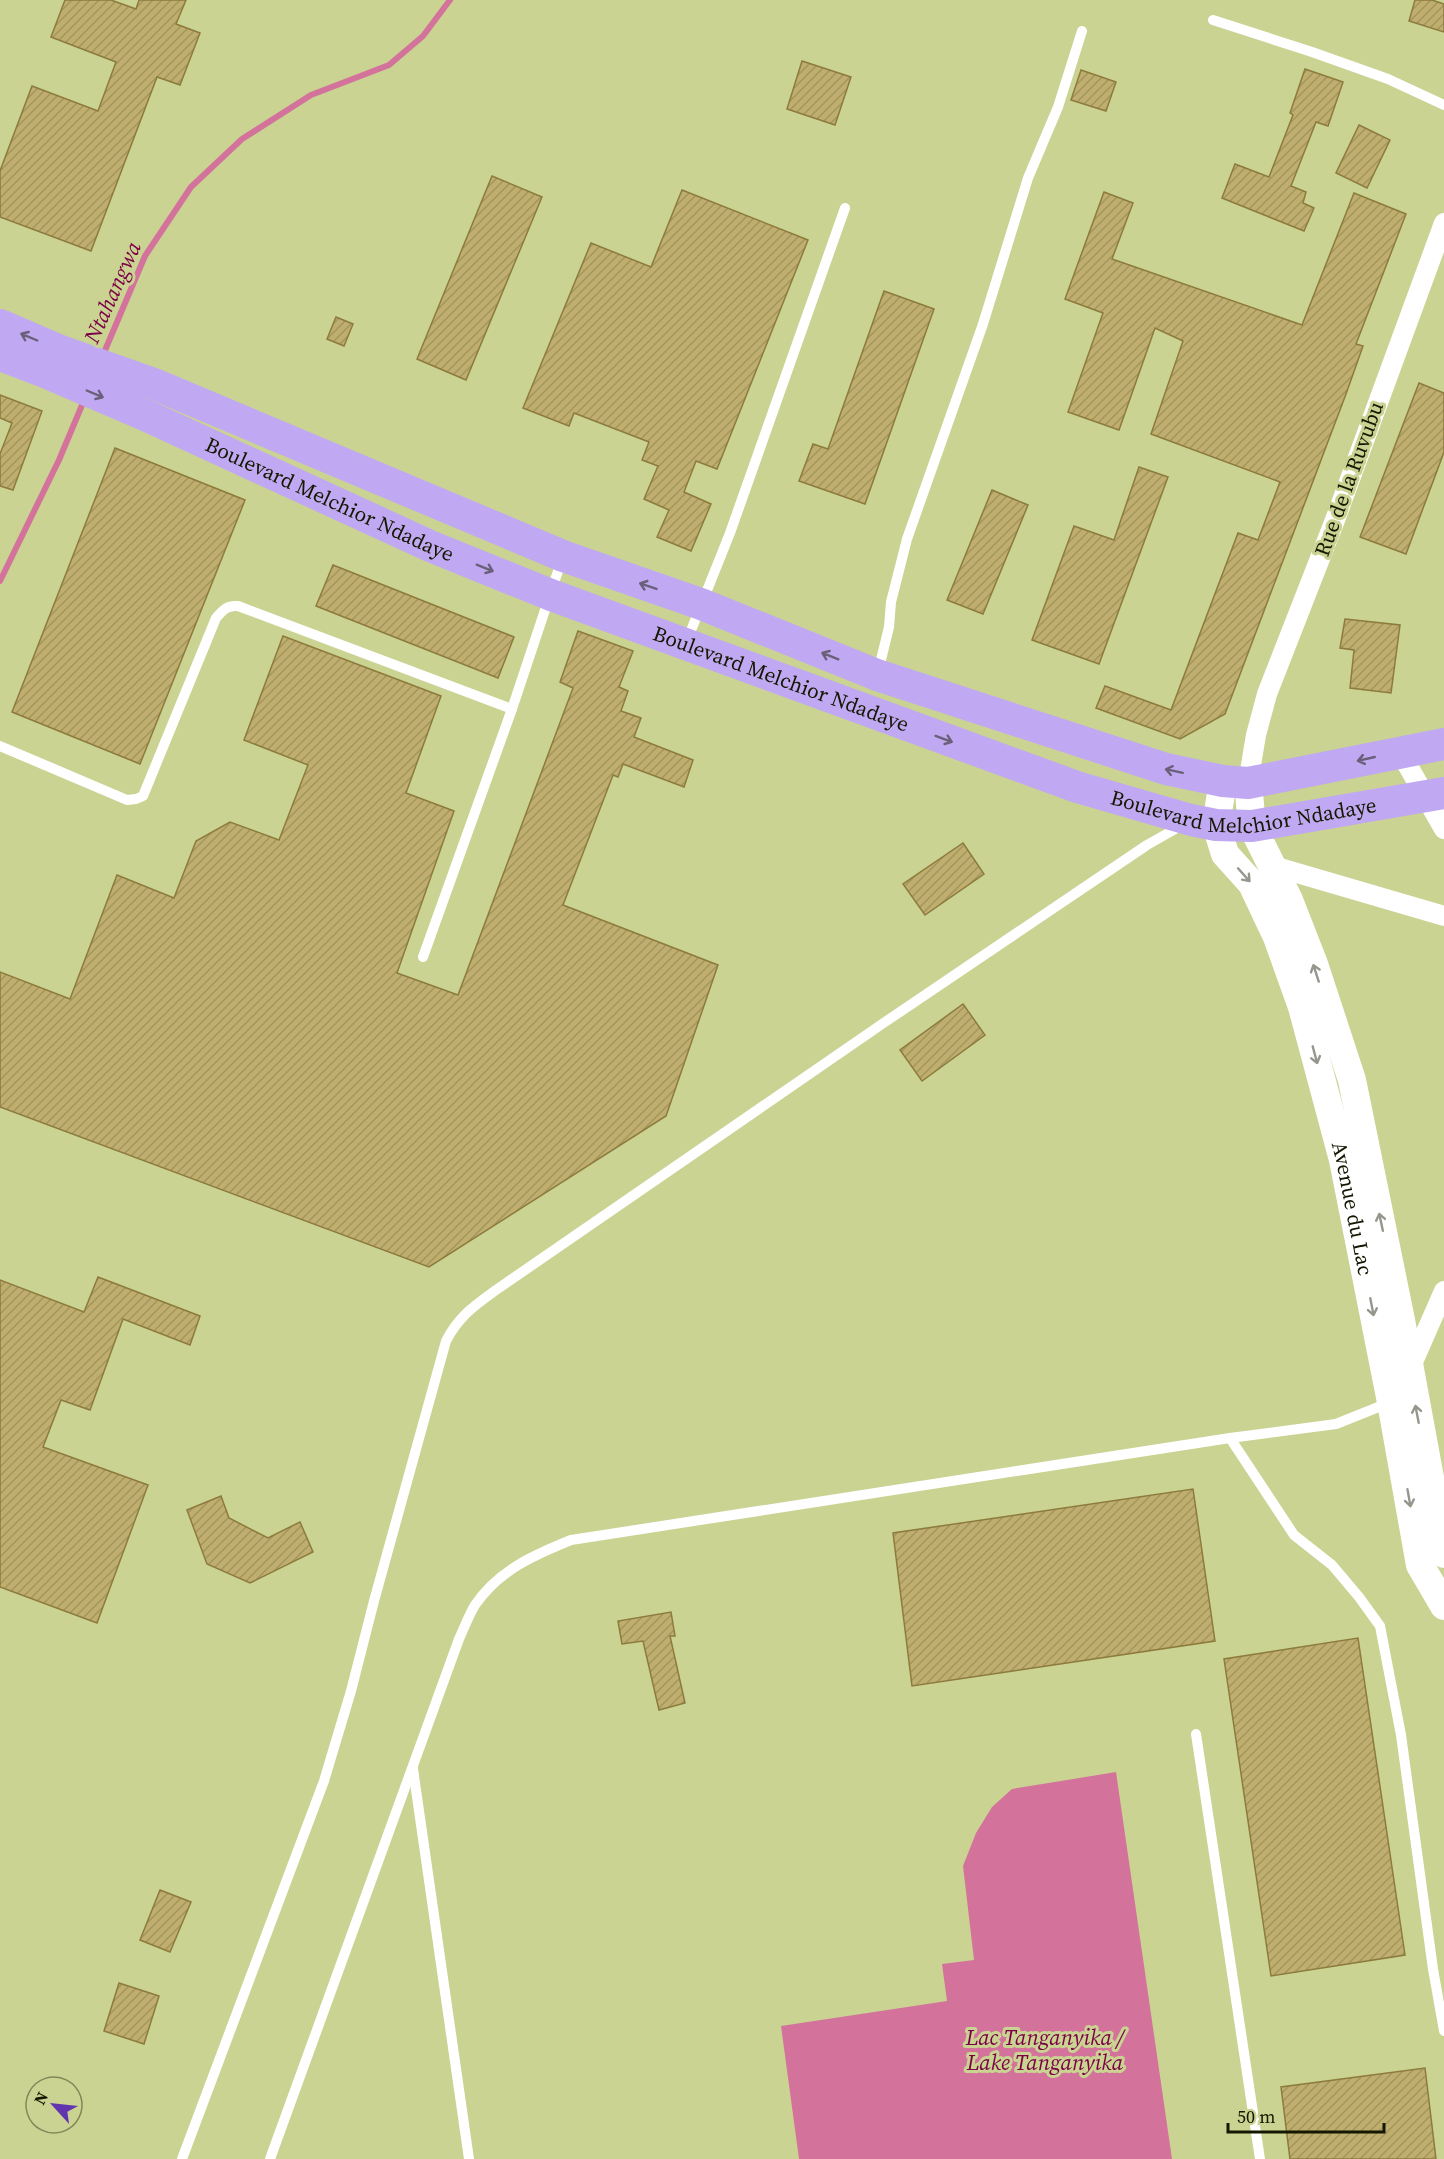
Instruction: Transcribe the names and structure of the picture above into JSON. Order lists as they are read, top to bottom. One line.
{"streets":{"main road":["Boulevard Melchior Ndadaye","Avenue du Lac"],"street":["Rue de la Ruvubu"]},"crossings":[["Rue de la Ruvubu","Boulevard Melchior Ndadaye"],["Rue de la Ruvubu","Avenue du Lac"],["Boulevard Melchior Ndadaye","Avenue du Lac"]],"water":["Ntahangwa","Lac Tanganyika / Lake Tanganyika"],"scale_bar":"50 m","north":"top left"}
